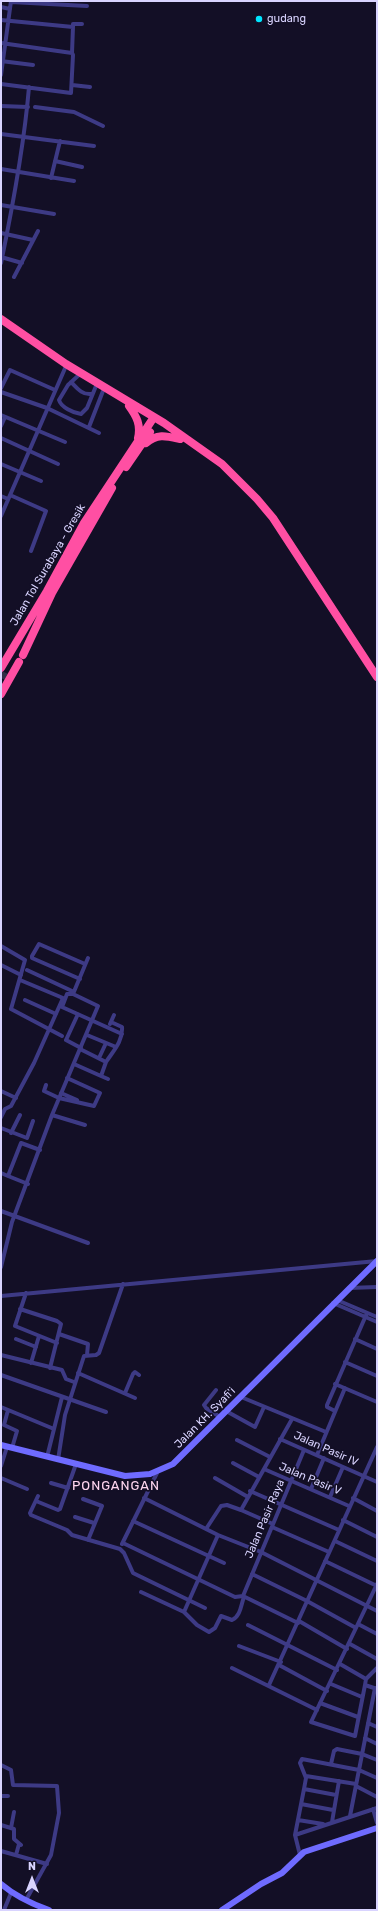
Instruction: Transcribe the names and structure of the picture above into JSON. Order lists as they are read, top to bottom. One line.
{"streets":{"highway":["Jalan Tol Surabaya - Gresik"],"main road":["Jalan KH. Syafi'i"],"street":["Jalan Pasir IV","Jalan Pasir V","Jalan Pasir Raya"]},"crossings":[["Jalan Pasir IV","Jalan Pasir Raya"],["Jalan Pasir V","Jalan Pasir Raya"]],"districts":["PONGANGAN"],"places":["gudang"],"north":"top"}
